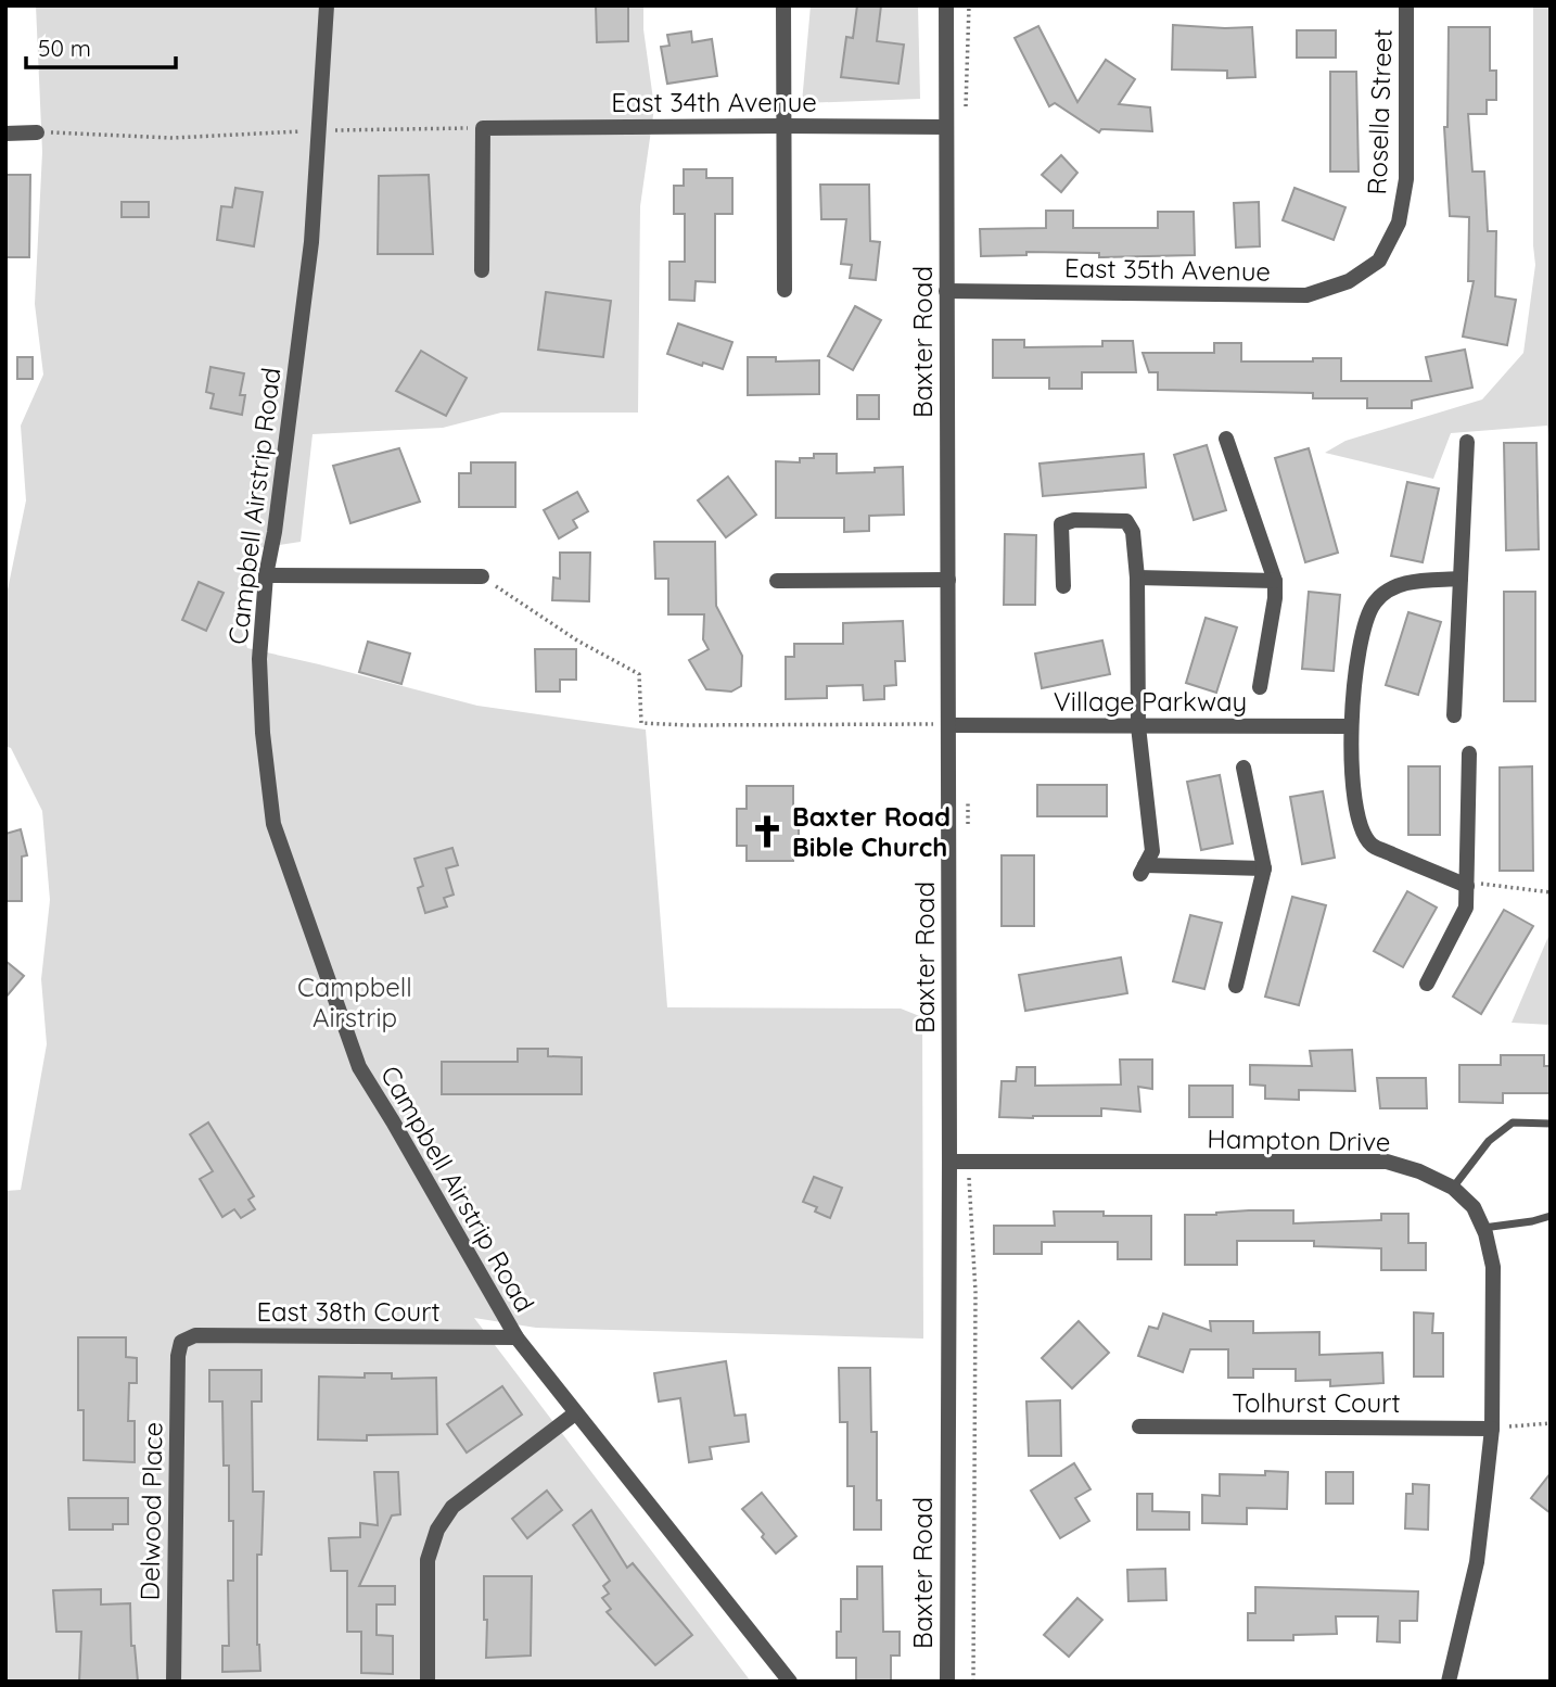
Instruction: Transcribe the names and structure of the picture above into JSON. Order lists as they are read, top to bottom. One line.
{"streets":{"street":["East 34th Avenue","Rosella Street","East 35th Avenue","Baxter Road","Campbell Airstrip Road","Village Parkway","Hampton Drive","East 38th Court","Tolhurst Court","Delwood Place"]},"crossings":[["East 34th Avenue","Baxter Road"],["Rosella Street","East 35th Avenue"],["East 35th Avenue","Baxter Road"],["Baxter Road","Village Parkway"],["Baxter Road","Hampton Drive"],["Campbell Airstrip Road","East 38th Court"],["Hampton Drive","Tolhurst Court"],["East 38th Court","Delwood Place"]],"parks":["Campbell Airstrip"],"places":{"church":["Baxter Road Bible Church"]},"scale_bar":"50 m"}
